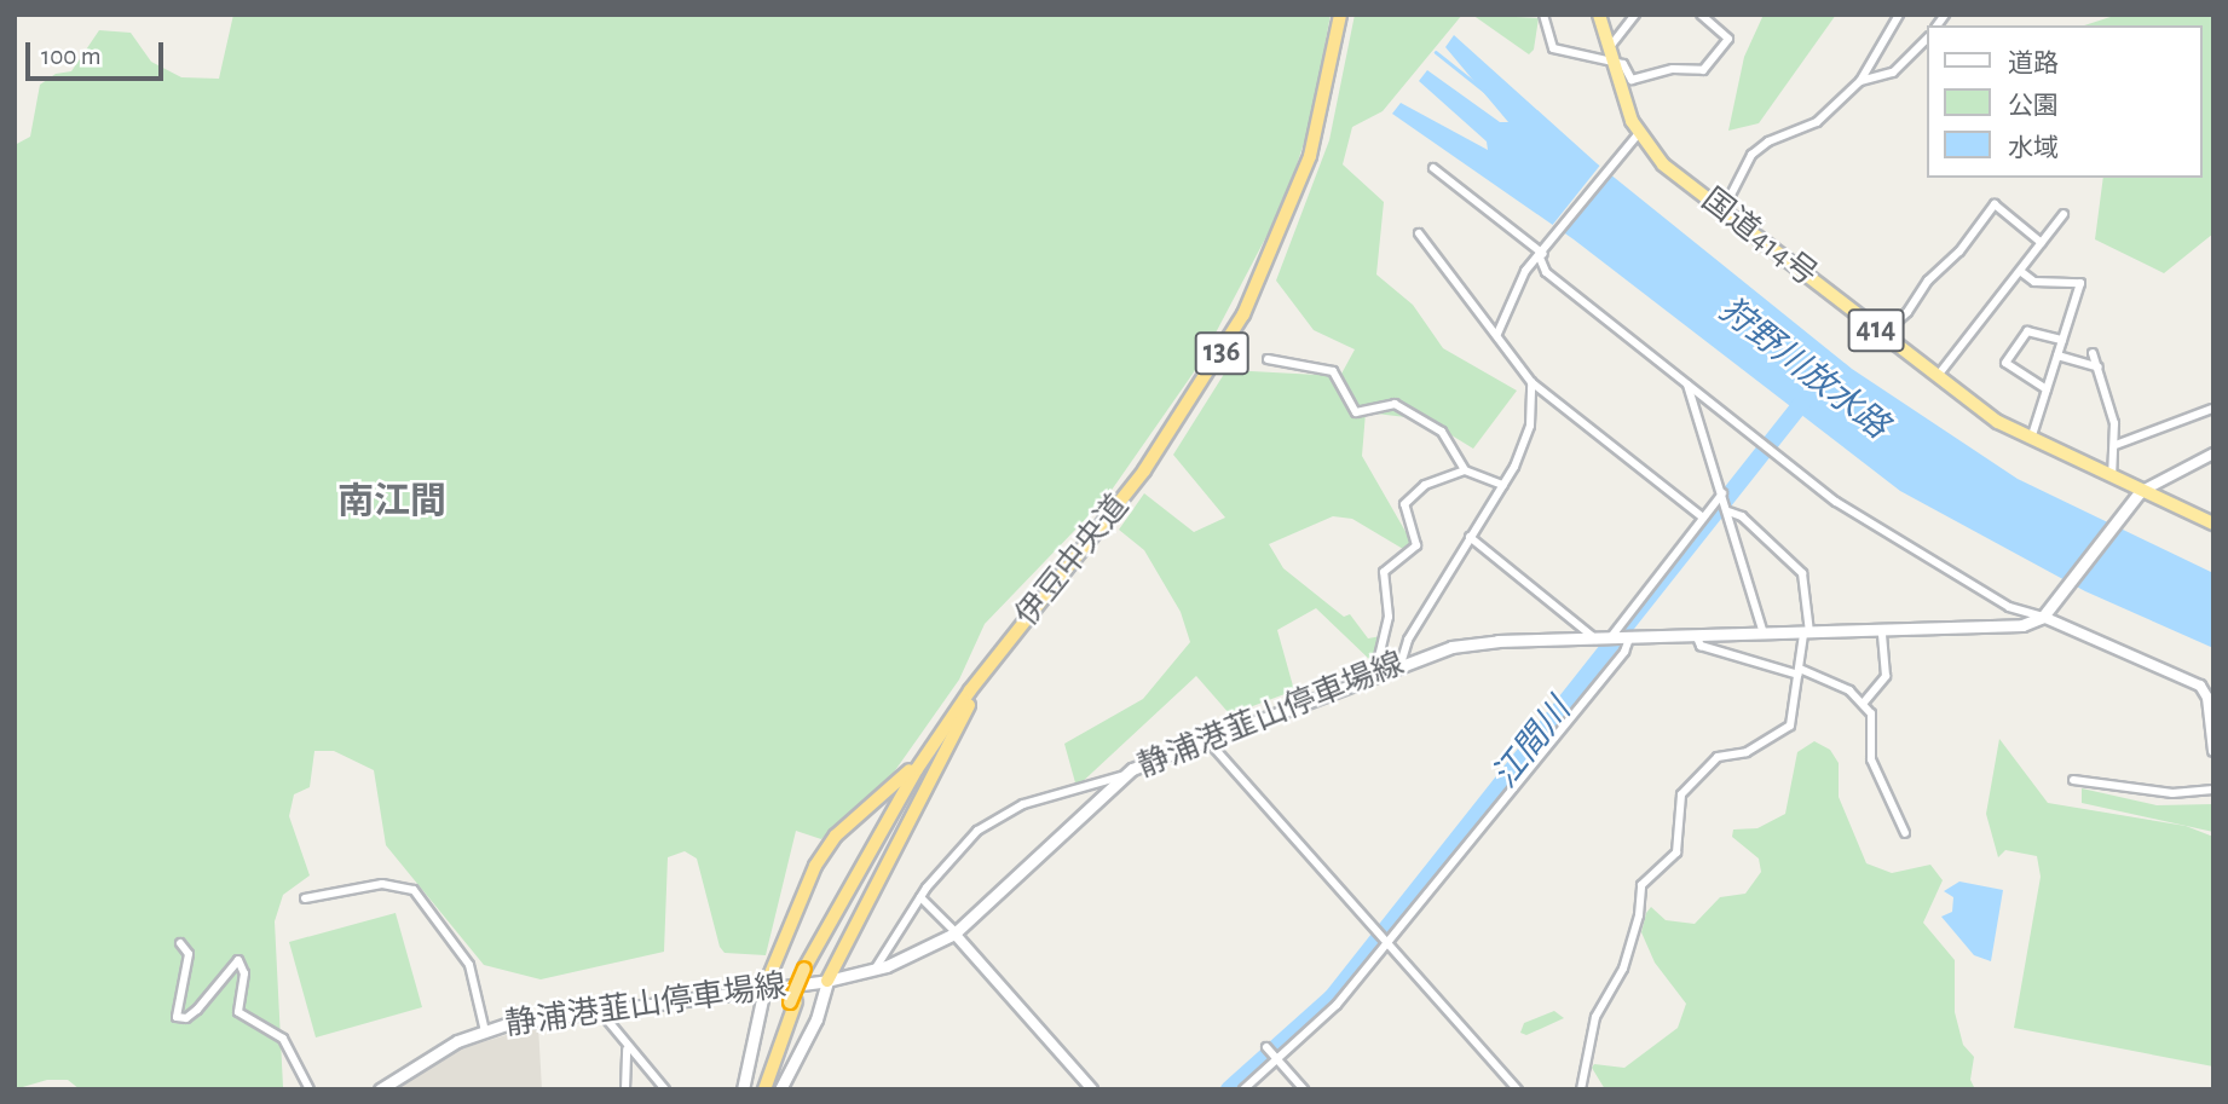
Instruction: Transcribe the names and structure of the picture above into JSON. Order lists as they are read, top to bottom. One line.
{"streets":{"highway":["国道414号","414","136","伊豆中央道"],"main road":["静浦港韮山停車場線"]},"districts":["南江間"],"water":["狩野川放水路","江間川"],"legend":["道路","公園","水域"],"scale_bar":"100 m"}
